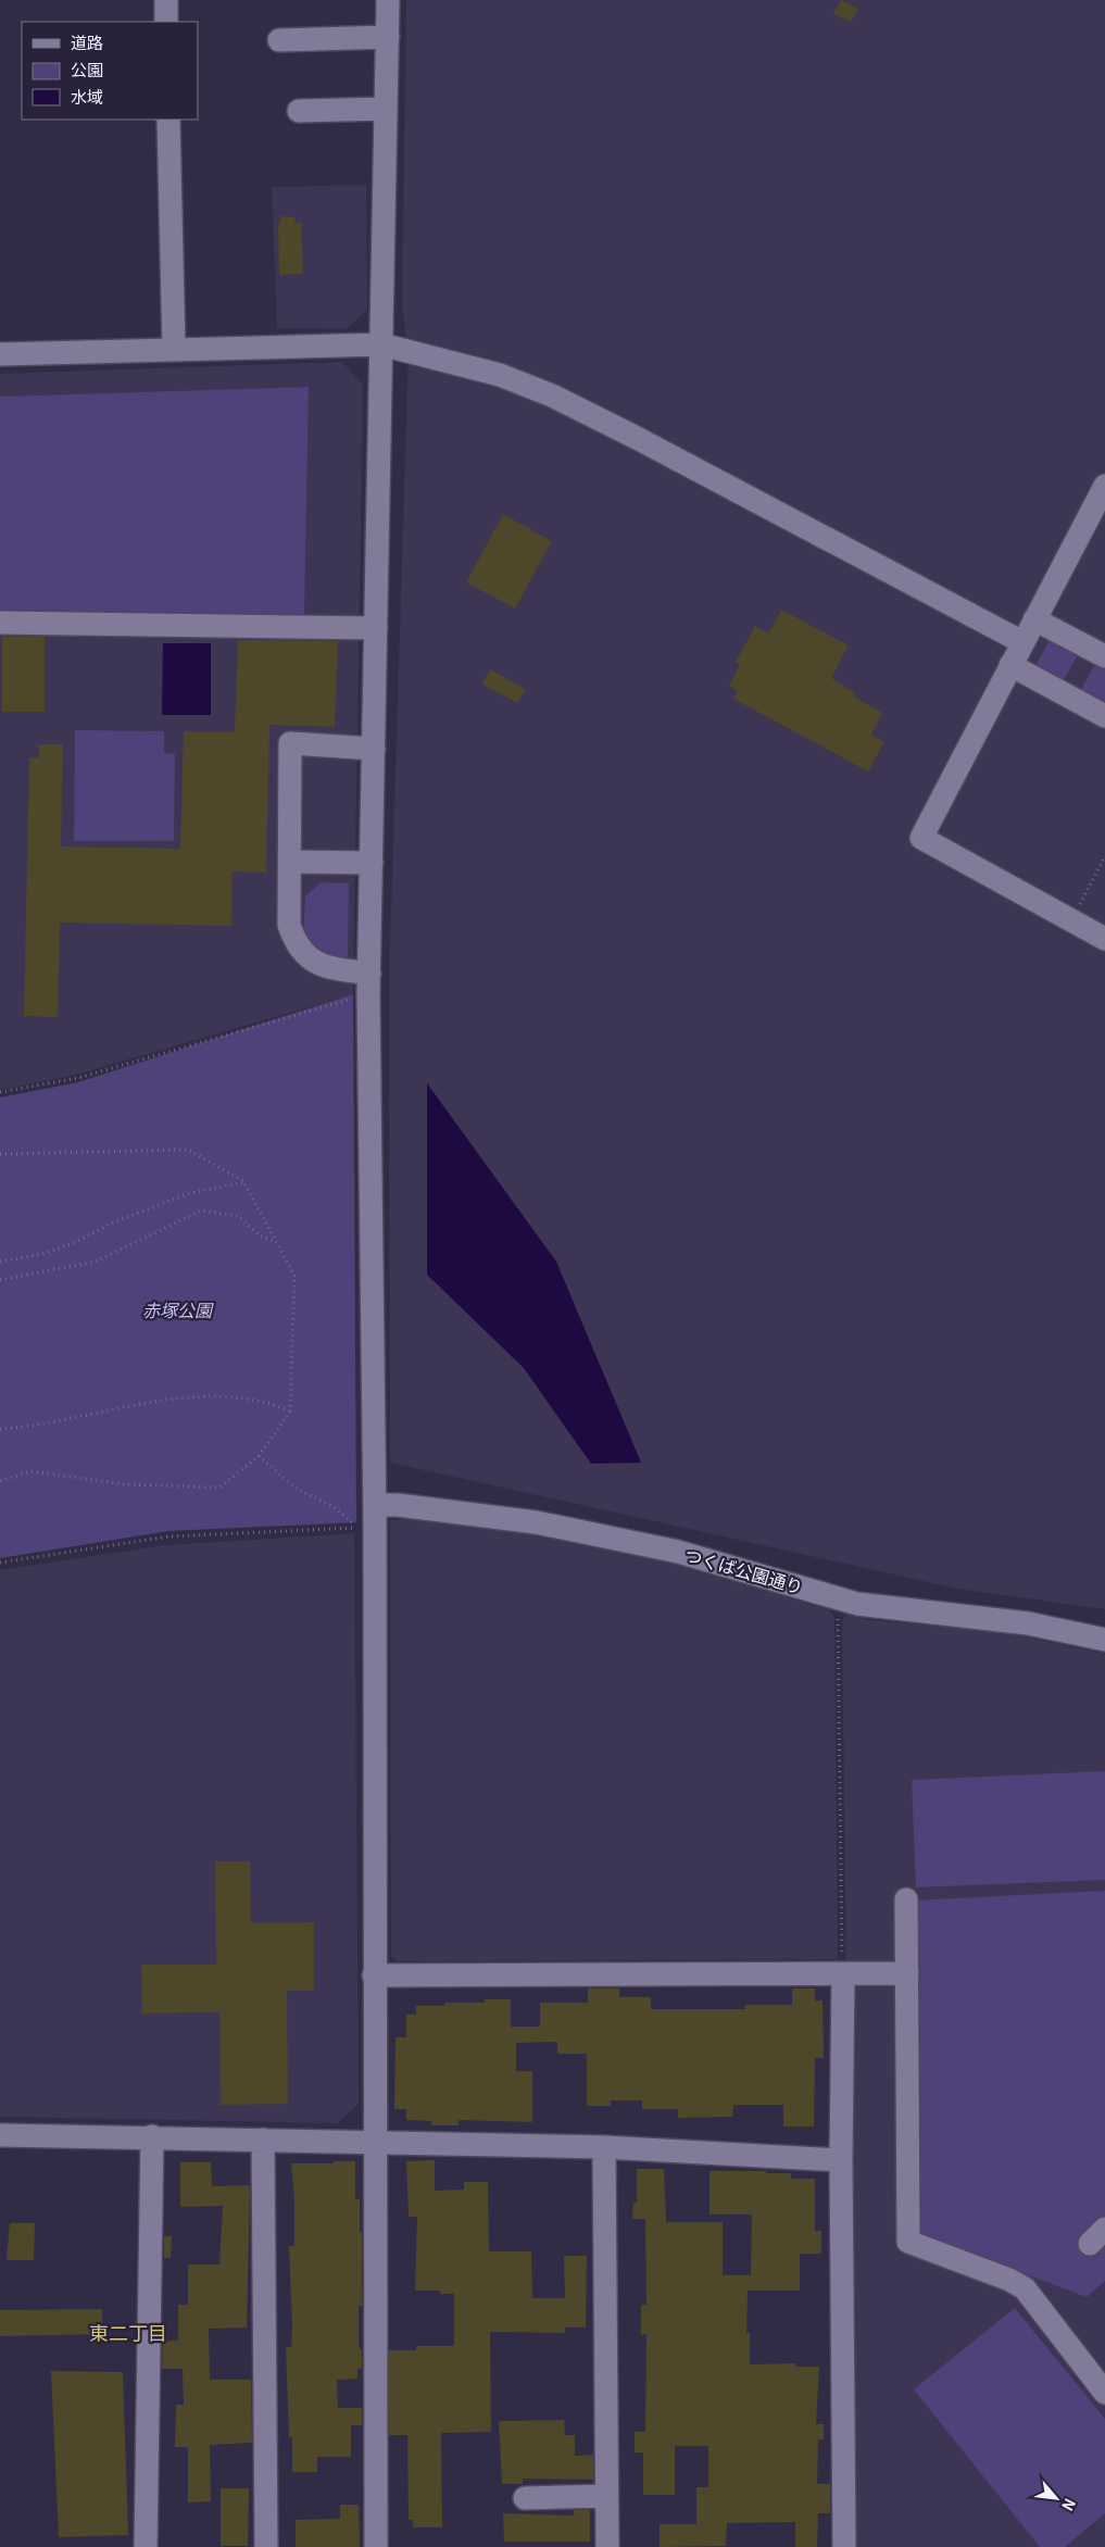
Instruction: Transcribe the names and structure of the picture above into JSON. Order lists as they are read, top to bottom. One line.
{"streets":{"street":["つくば公園通り"]},"districts":["東二丁目"],"parks":["赤塚公園"],"legend":["道路","公園","水域"],"north":"bottom right"}
